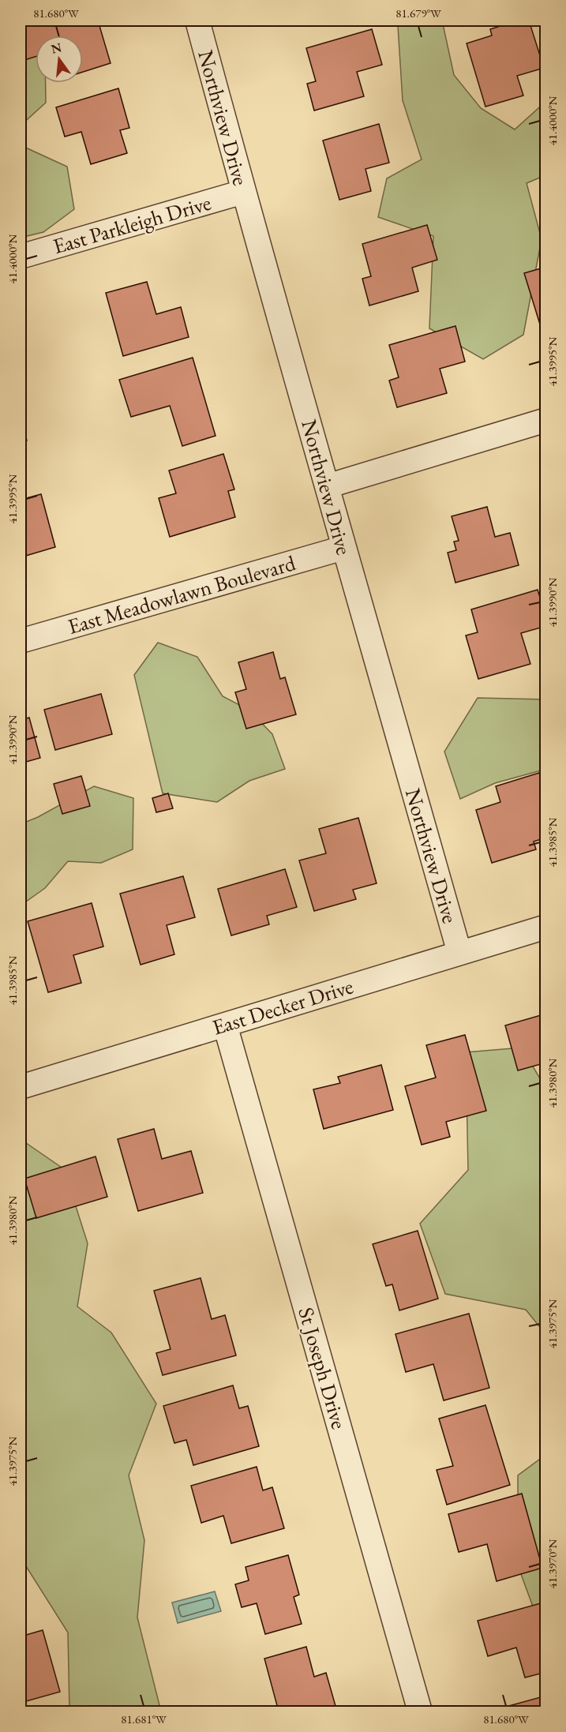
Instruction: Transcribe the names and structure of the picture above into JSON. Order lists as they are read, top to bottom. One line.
{"streets":{"street":["Northview Drive","East Parkleigh Drive","East Meadowlawn Boulevard","East Decker Drive","St Joseph Drive"]},"crossings":[["Northview Drive","East Parkleigh Drive"],["Northview Drive","East Meadowlawn Boulevard"],["Northview Drive","East Decker Drive"],["East Decker Drive","St Joseph Drive"]],"north":"top","coordinates":["81.680°W","81.679°W","41.4000°N","41.3995°N","41.3990°N","41.3985°N","41.3980°N","41.3975°N","41.3970°N","81.681°W"]}
